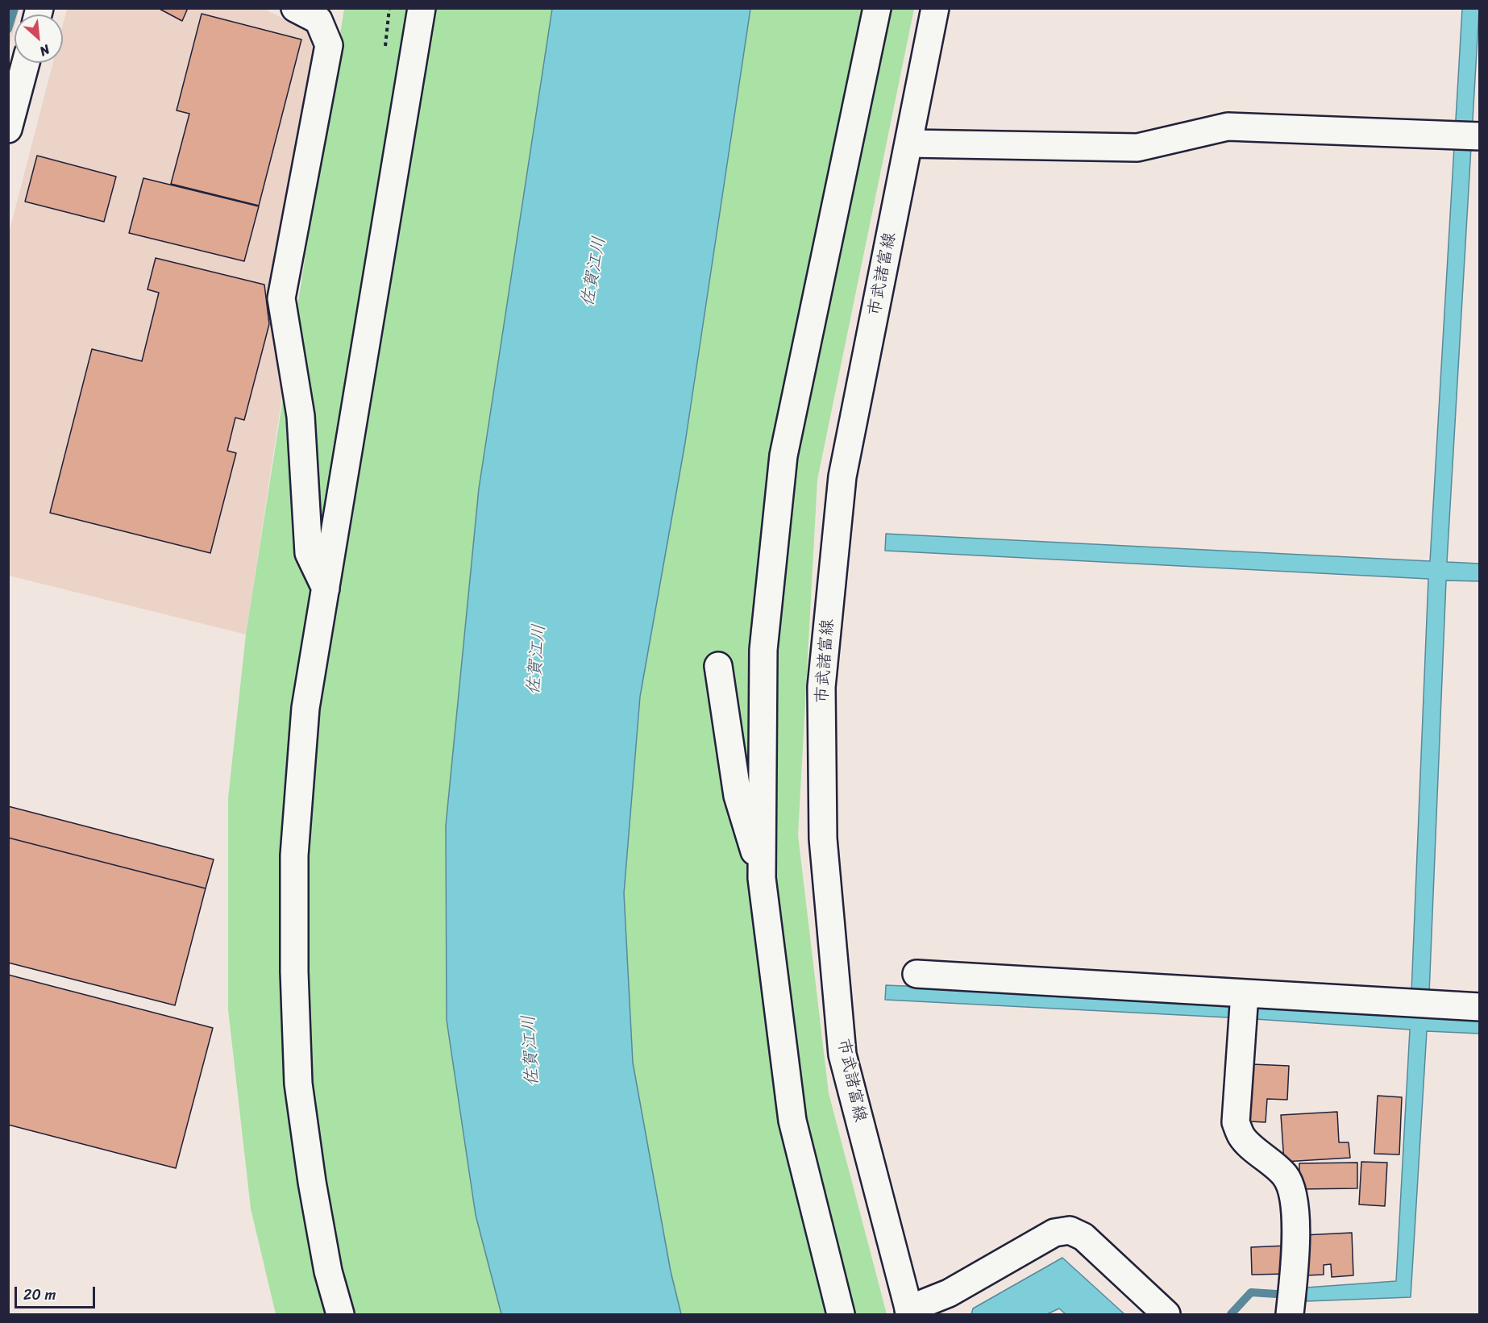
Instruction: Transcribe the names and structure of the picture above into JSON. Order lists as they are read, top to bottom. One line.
{"streets":{"street":["市武諸富線"]},"water":["佐賀江川"],"scale_bar":"20 m","north":"bottom right"}
